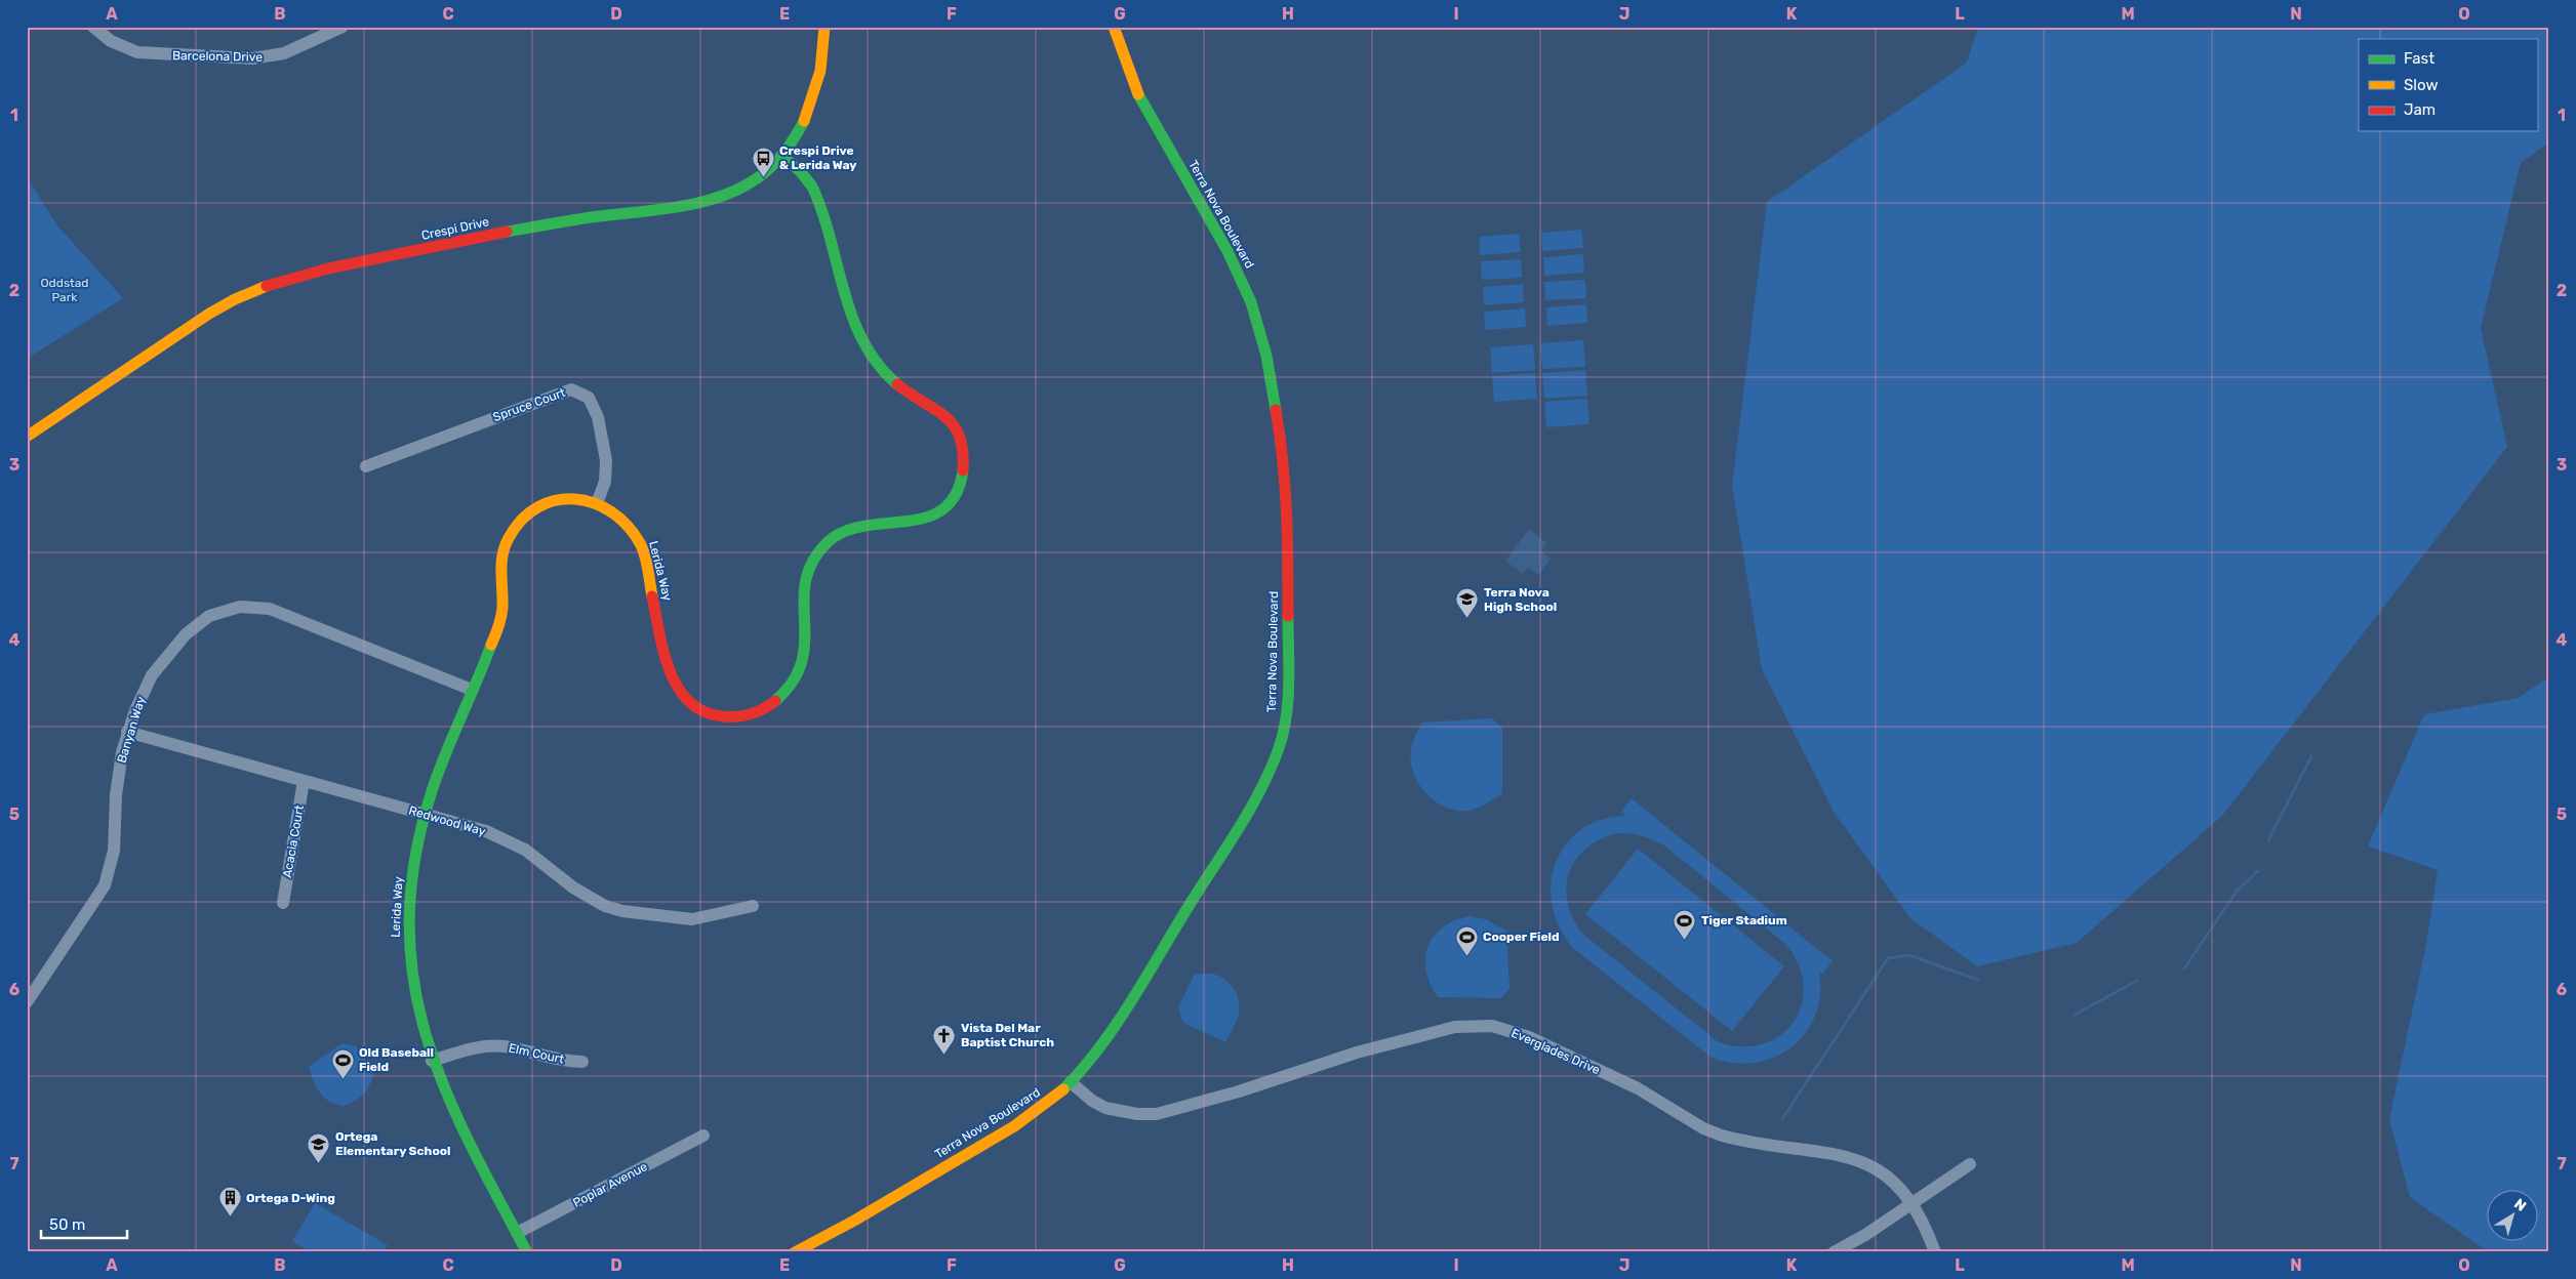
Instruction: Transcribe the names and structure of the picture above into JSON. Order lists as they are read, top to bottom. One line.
{"streets":{"street":["Barcelona Drive","Terra Nova Boulevard","Crespi Drive","Spruce Court","Lerida Way","Banyan Way","Redwood Way","Acacia Court","Everglades Drive","Elm Court","Poplar Avenue"]},"crossings":[["Terra Nova Boulevard","Everglades Drive"],["Crespi Drive","Lerida Way"],["Spruce Court","Lerida Way"],["Lerida Way","Banyan Way"],["Lerida Way","Redwood Way"],["Lerida Way","Elm Court"],["Lerida Way","Poplar Avenue"],["Banyan Way","Redwood Way"],["Redwood Way","Acacia Court"]],"parks":["Oddstad Park"],"places":{"bus stop":["Crespi Drive & Lerida Way"],"school or university":["Terra Nova High School","Ortega Elementary School"],"sports":["Tiger Stadium","Cooper Field","Old Baseball Field"],"church":["Vista Del Mar Baptist Church"],"building":["Ortega D-Wing"]},"legend":["Fast","Slow","Jam"],"scale_bar":"50 m","north":"top right","grid":{"columns":["A","B","C","D","E","F","G","H","I","J","K","L","M","N","O"],"rows":["1","2","3","4","5","6","7"]}}
